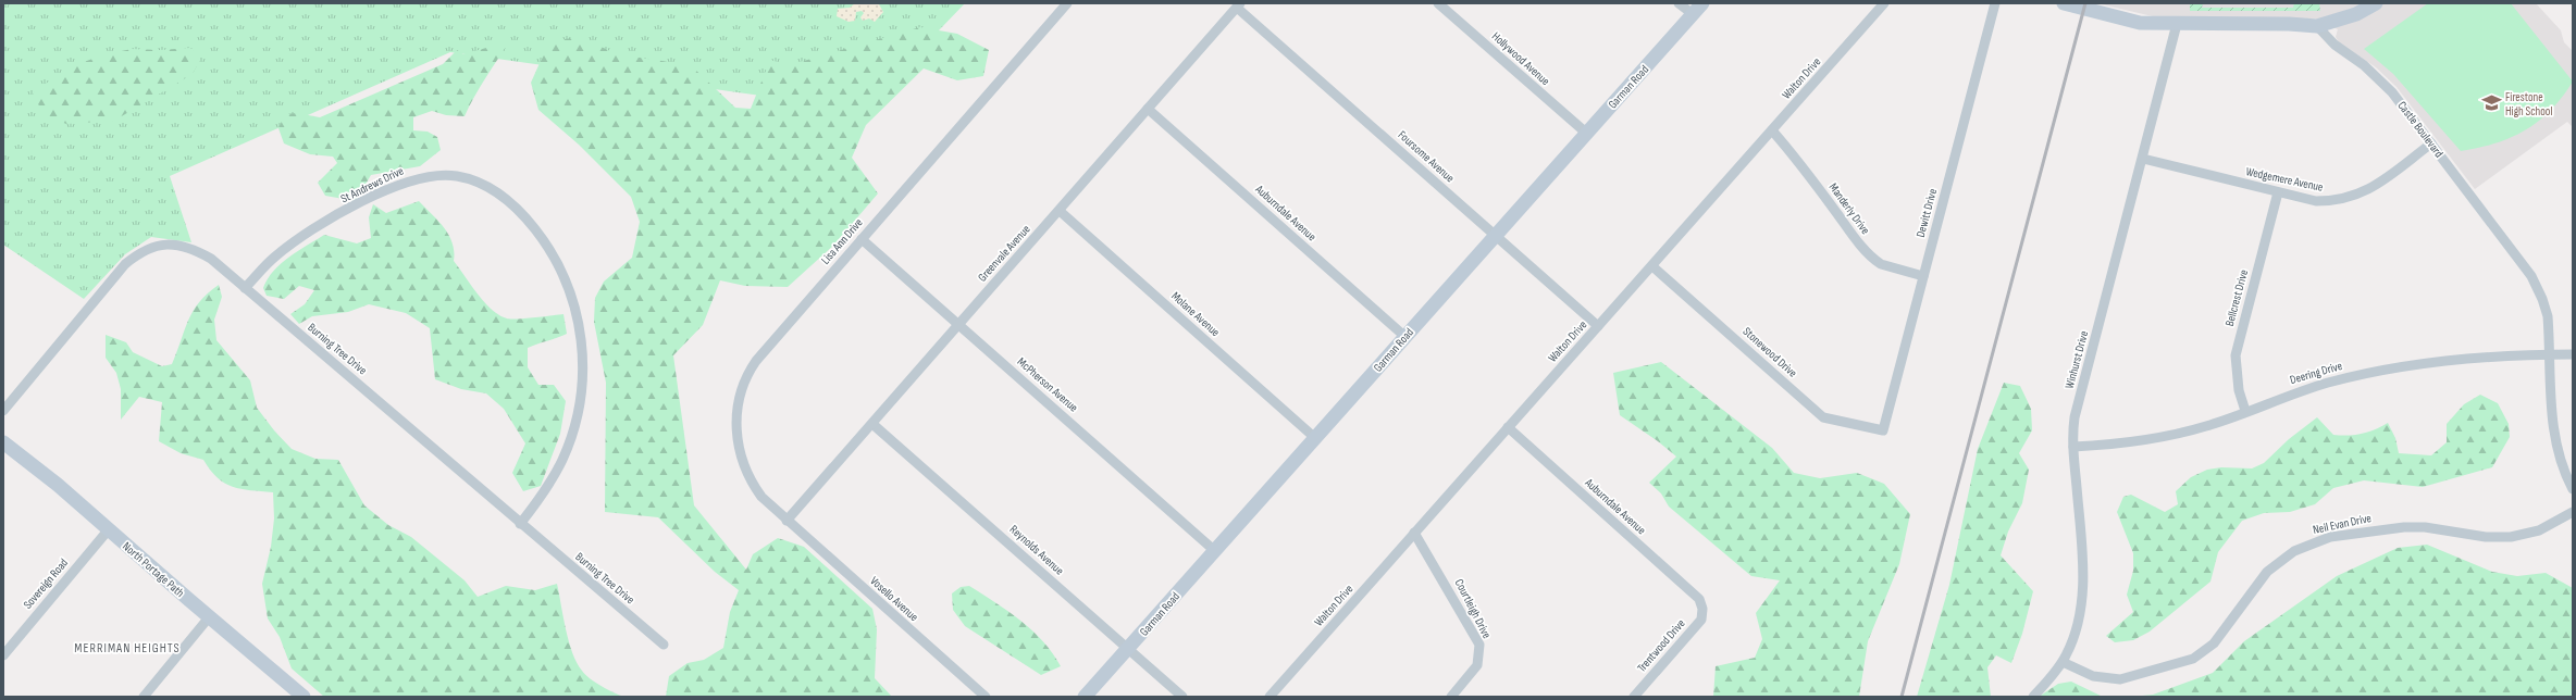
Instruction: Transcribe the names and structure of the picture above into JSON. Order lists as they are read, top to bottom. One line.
{"streets":{"street":["Hollywood Avenue","Walton Drive","Garman Road","Castle Boulevard","Foursome Avenue","Wedgemere Avenue","St Andrews Drive","Manderly Drive","Auburndale Avenue","Dewitt Drive","Lisa Ann Drive","Greenvale Avenue","Bellcrest Drive","Molane Avenue","Burning Tree Drive","Stonewood Drive","Winhurst Drive","Deering Drive","McPherson Avenue","Neil Evan Drive","Reynolds Avenue","North Portage Path","Sovereign Road","Vosello Avenue","Courtleigh Drive","Trentwood Drive"]},"crossings":[["Hollywood Avenue","Garman Road"],["Walton Drive","Foursome Avenue"],["Walton Drive","Manderly Drive"],["Walton Drive","Auburndale Avenue"],["Walton Drive","Stonewood Drive"],["Walton Drive","Courtleigh Drive"],["Garman Road","Foursome Avenue"],["Garman Road","Auburndale Avenue"],["Garman Road","Molane Avenue"],["Garman Road","McPherson Avenue"],["Garman Road","Reynolds Avenue"],["Castle Boulevard","Wedgemere Avenue"],["Castle Boulevard","Deering Drive"],["Foursome Avenue","Greenvale Avenue"],["Wedgemere Avenue","Bellcrest Drive"],["Wedgemere Avenue","Winhurst Drive"],["St Andrews Drive","Burning Tree Drive"],["Manderly Drive","Dewitt Drive"],["Auburndale Avenue","Greenvale Avenue"],["Auburndale Avenue","Trentwood Drive"],["Dewitt Drive","Stonewood Drive"],["Lisa Ann Drive","Greenvale Avenue"],["Lisa Ann Drive","McPherson Avenue"],["Lisa Ann Drive","Vosello Avenue"],["Greenvale Avenue","Molane Avenue"],["Greenvale Avenue","McPherson Avenue"],["Greenvale Avenue","Reynolds Avenue"],["Greenvale Avenue","Vosello Avenue"],["Bellcrest Drive","Deering Drive"],["Winhurst Drive","Deering Drive"],["Winhurst Drive","Neil Evan Drive"],["North Portage Path","Sovereign Road"]],"districts":["MERRIMAN HEIGHTS"],"places":{"school or university":["Firestone High School"]}}
